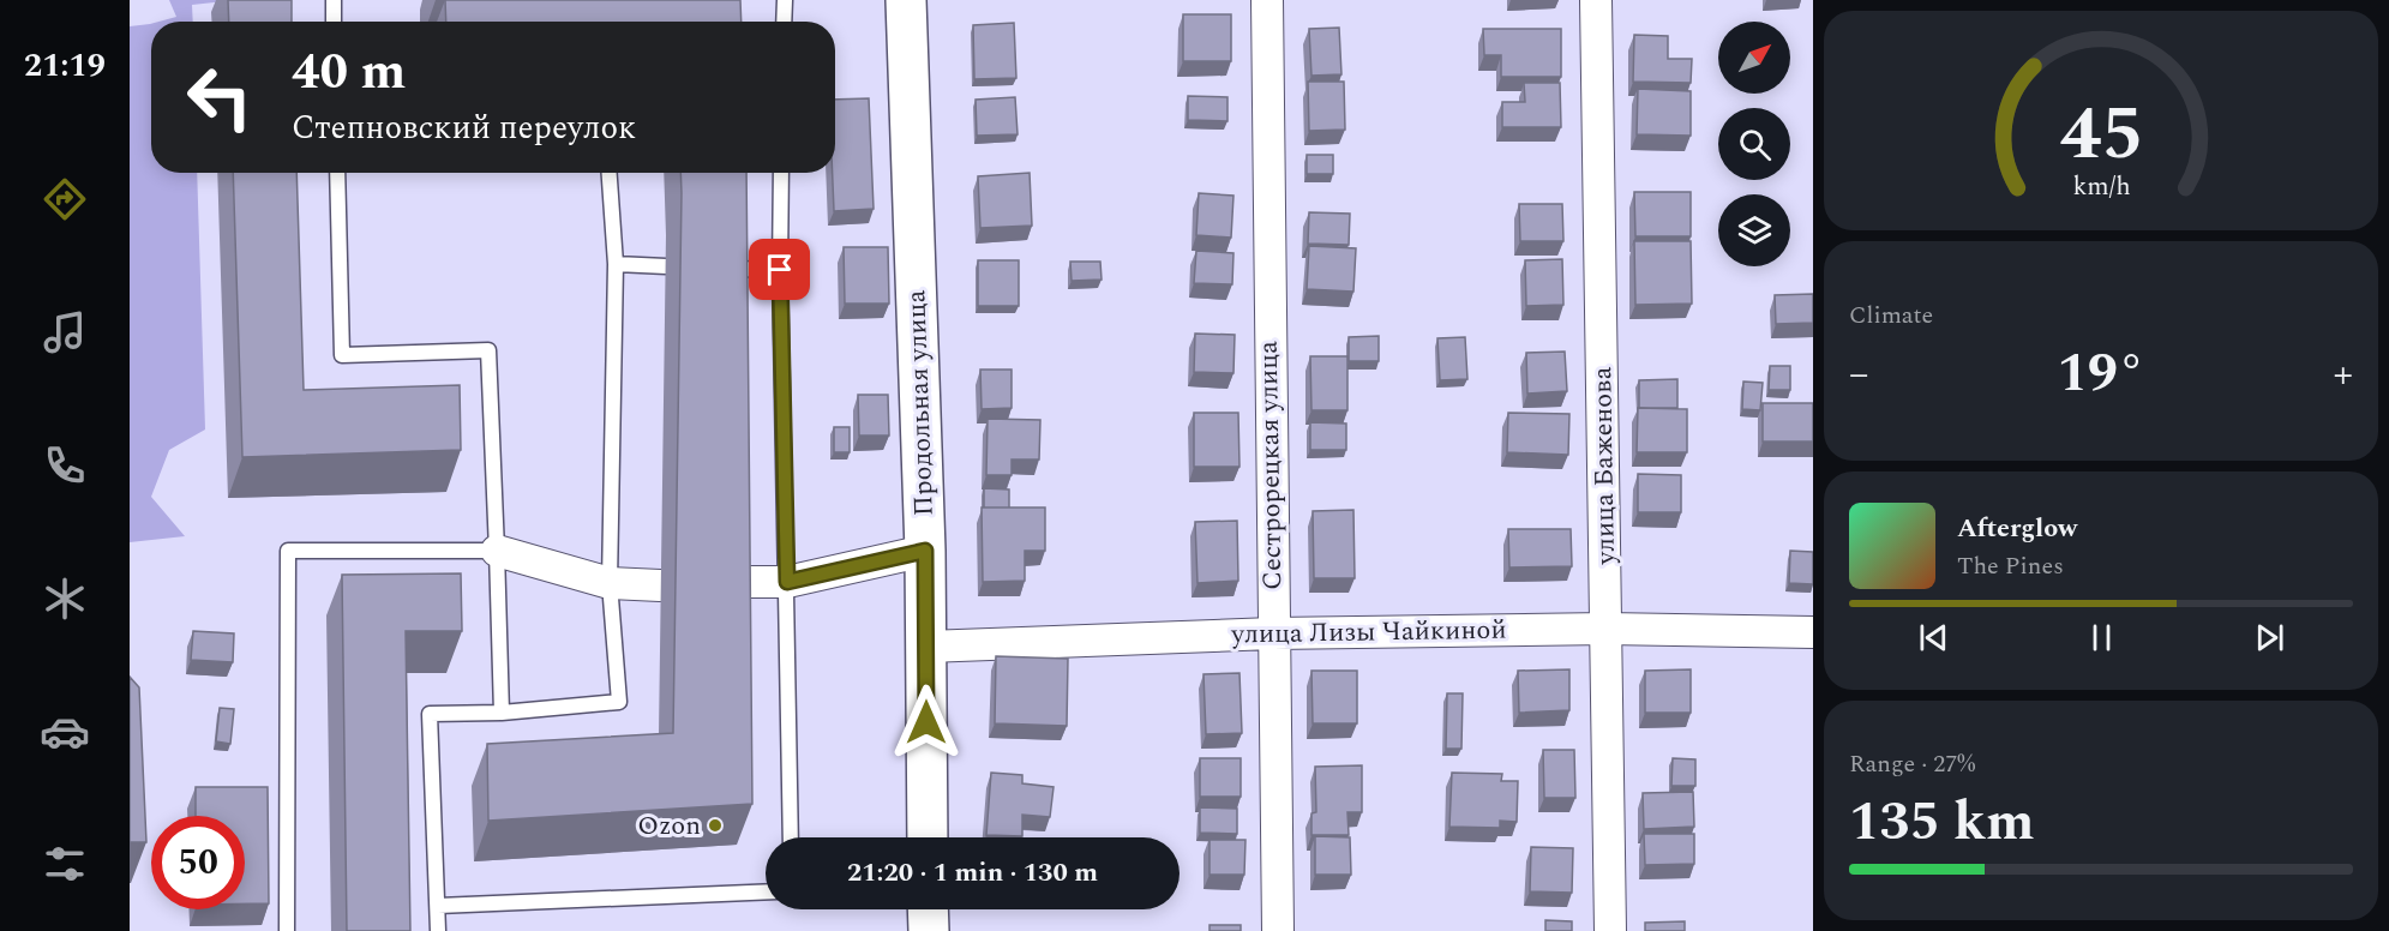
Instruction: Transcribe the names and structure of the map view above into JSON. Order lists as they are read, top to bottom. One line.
{"streets":{"main road":["Продольная улица"],"street":["Сестрорецкая улица","улица Баженова","улица Лизы Чайкиной"]},"crossings":[["Продольная улица","улица Лизы Чайкиной"],["Сестрорецкая улица","улица Лизы Чайкиной"],["улица Баженова","улица Лизы Чайкиной"]],"places":["Ozon"],"north":"top right","page":{"tabs":"21:19","turn":["40 m","Степновский переулок"],"tile":["Climate",["Range · 27%","135 km"]],"heat":["−","19°","+"],"song":["Afterglow","The Pines"],"limit":"50","trip":"21:20 · 1 min · 130 m","gauge":["45","km/h"]}}
